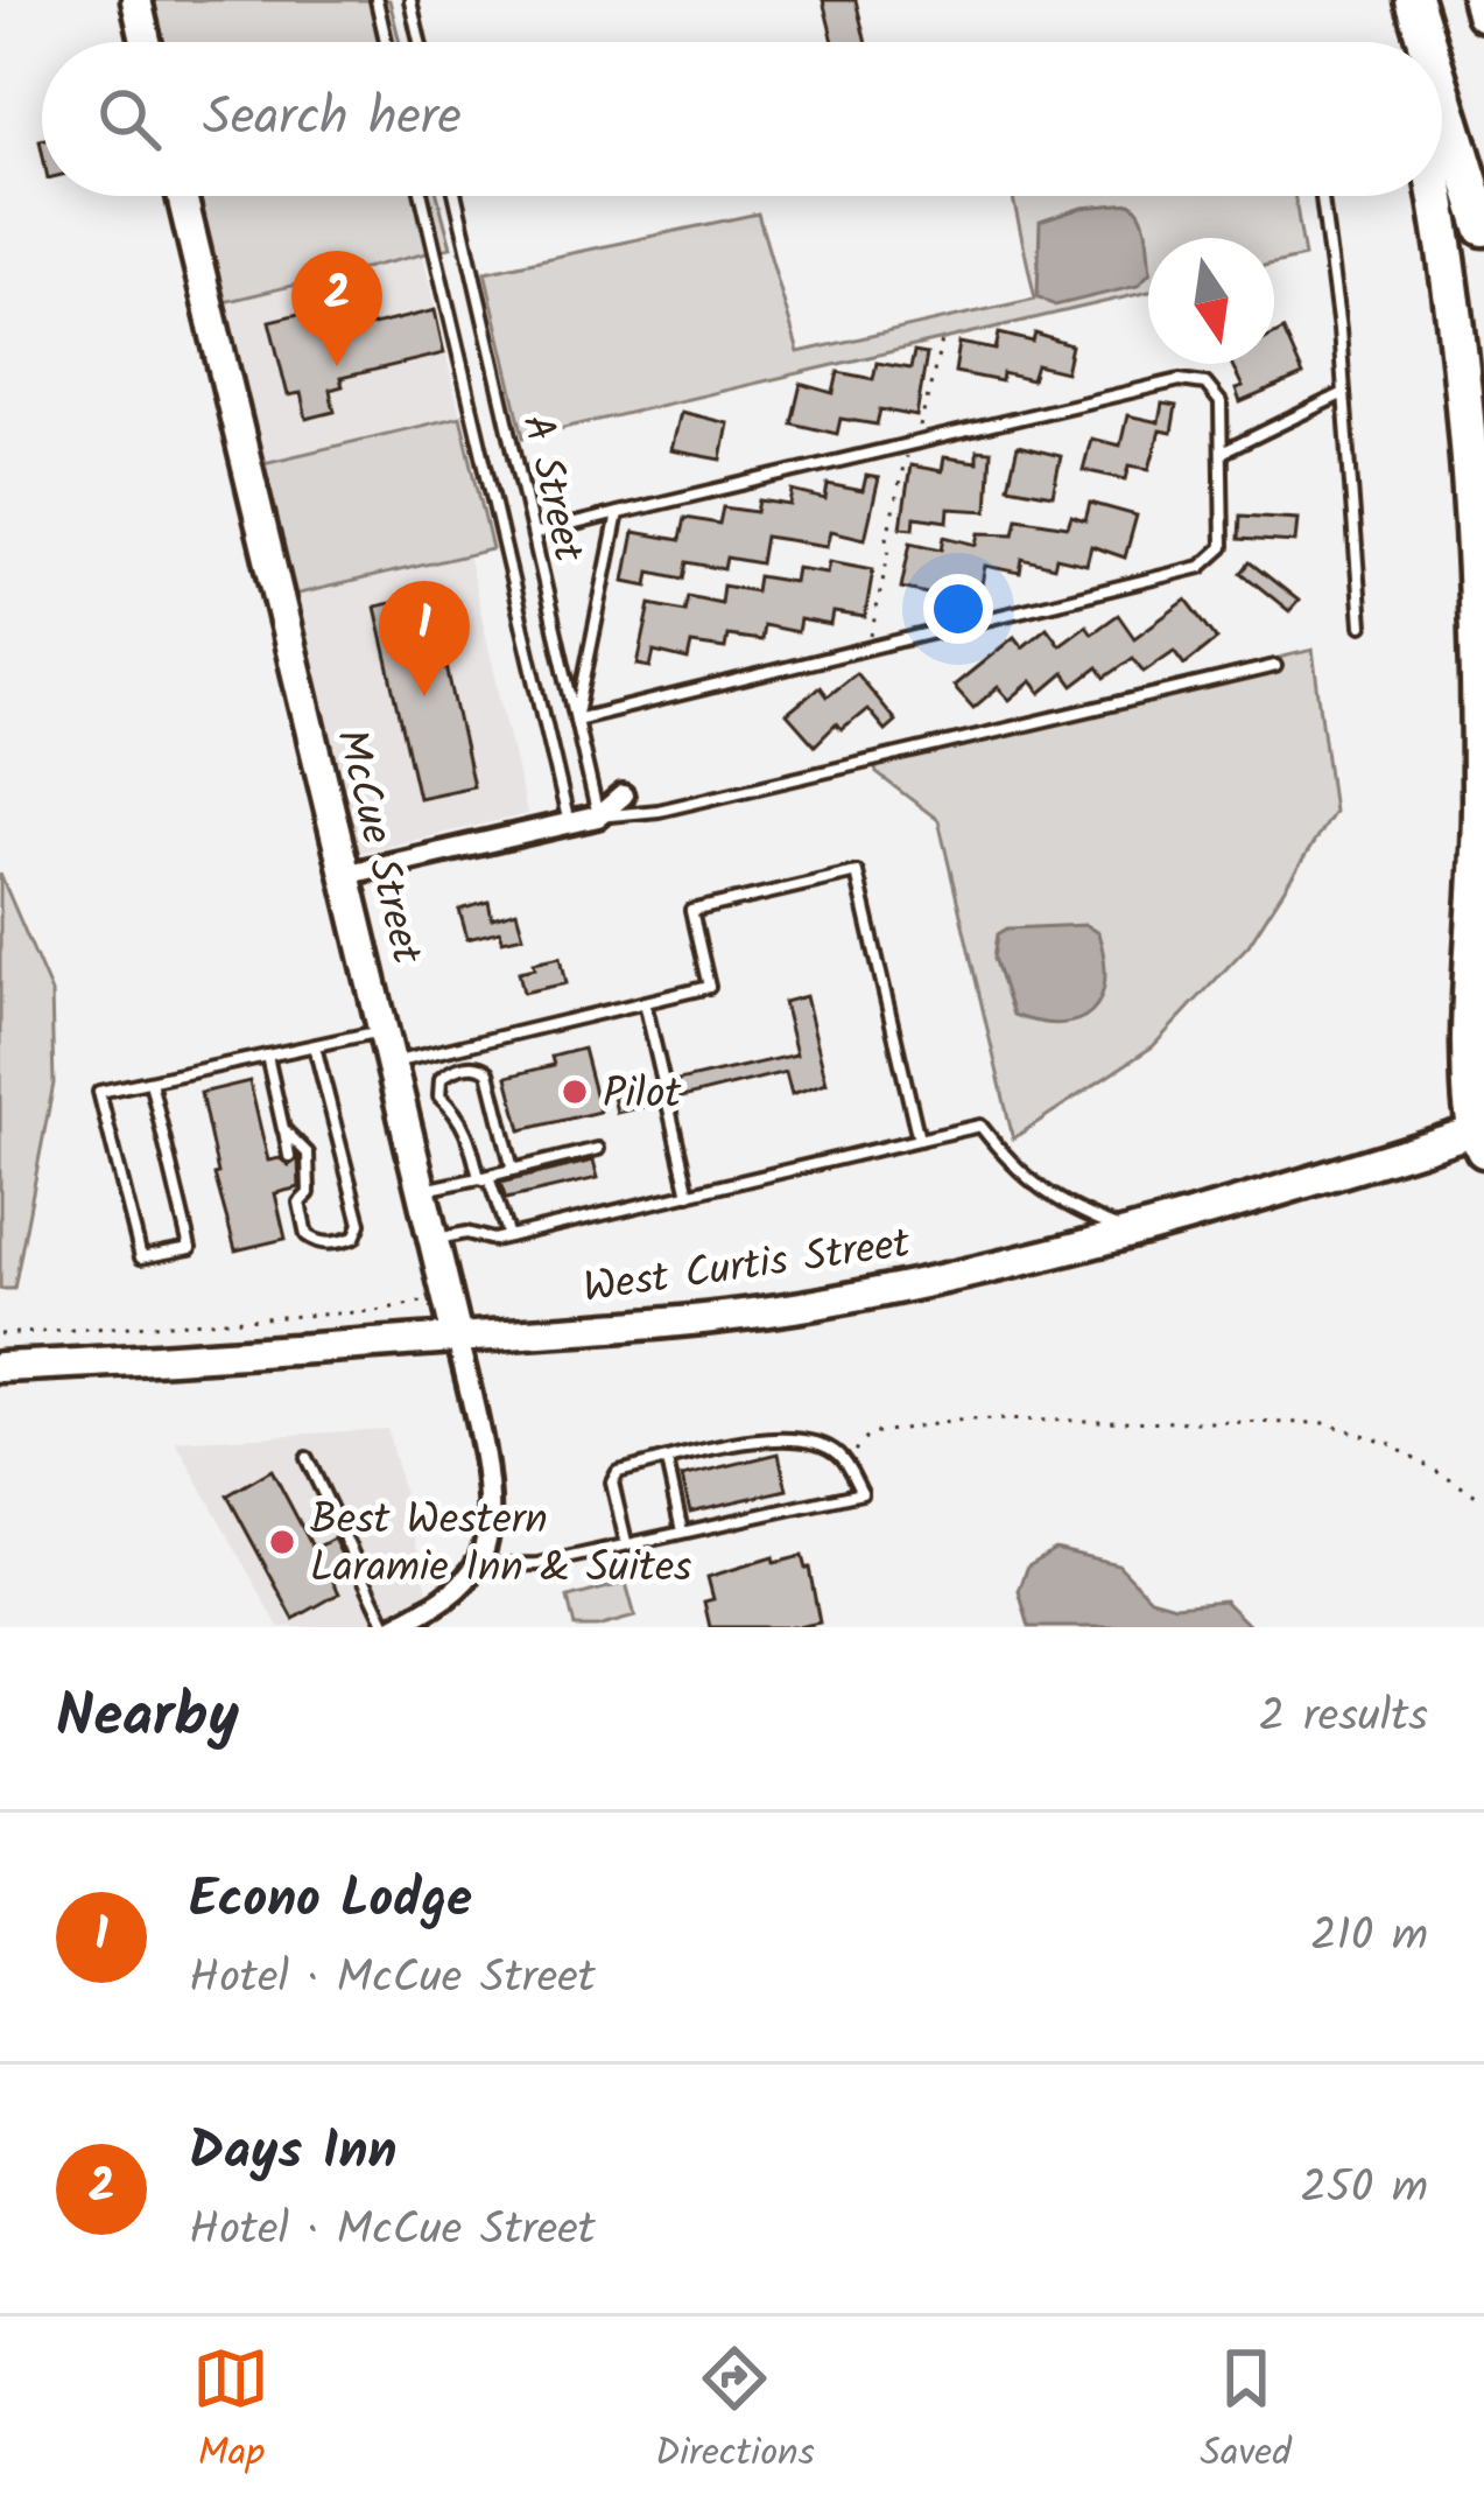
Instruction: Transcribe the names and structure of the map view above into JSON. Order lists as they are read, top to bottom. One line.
{"streets":{"main road":["McCue Street","West Curtis Street"],"lane":["A Street"]},"crossings":[["McCue Street","West Curtis Street"]],"places":["Pilot","Best Western Laramie Inn & Suites"],"north":"bottom","page":{"search":"Search here","pins":["2","1"],"heading":["Nearby","2 results"],"list":[{"mark":"1","name":"Econo Lodge","note":"Hotel · McCue Street","value":"210 m"},{"mark":"2","name":"Days Inn","note":"Hotel · McCue Street","value":"250 m"}],"nav":["Map","Directions","Saved"]}}
